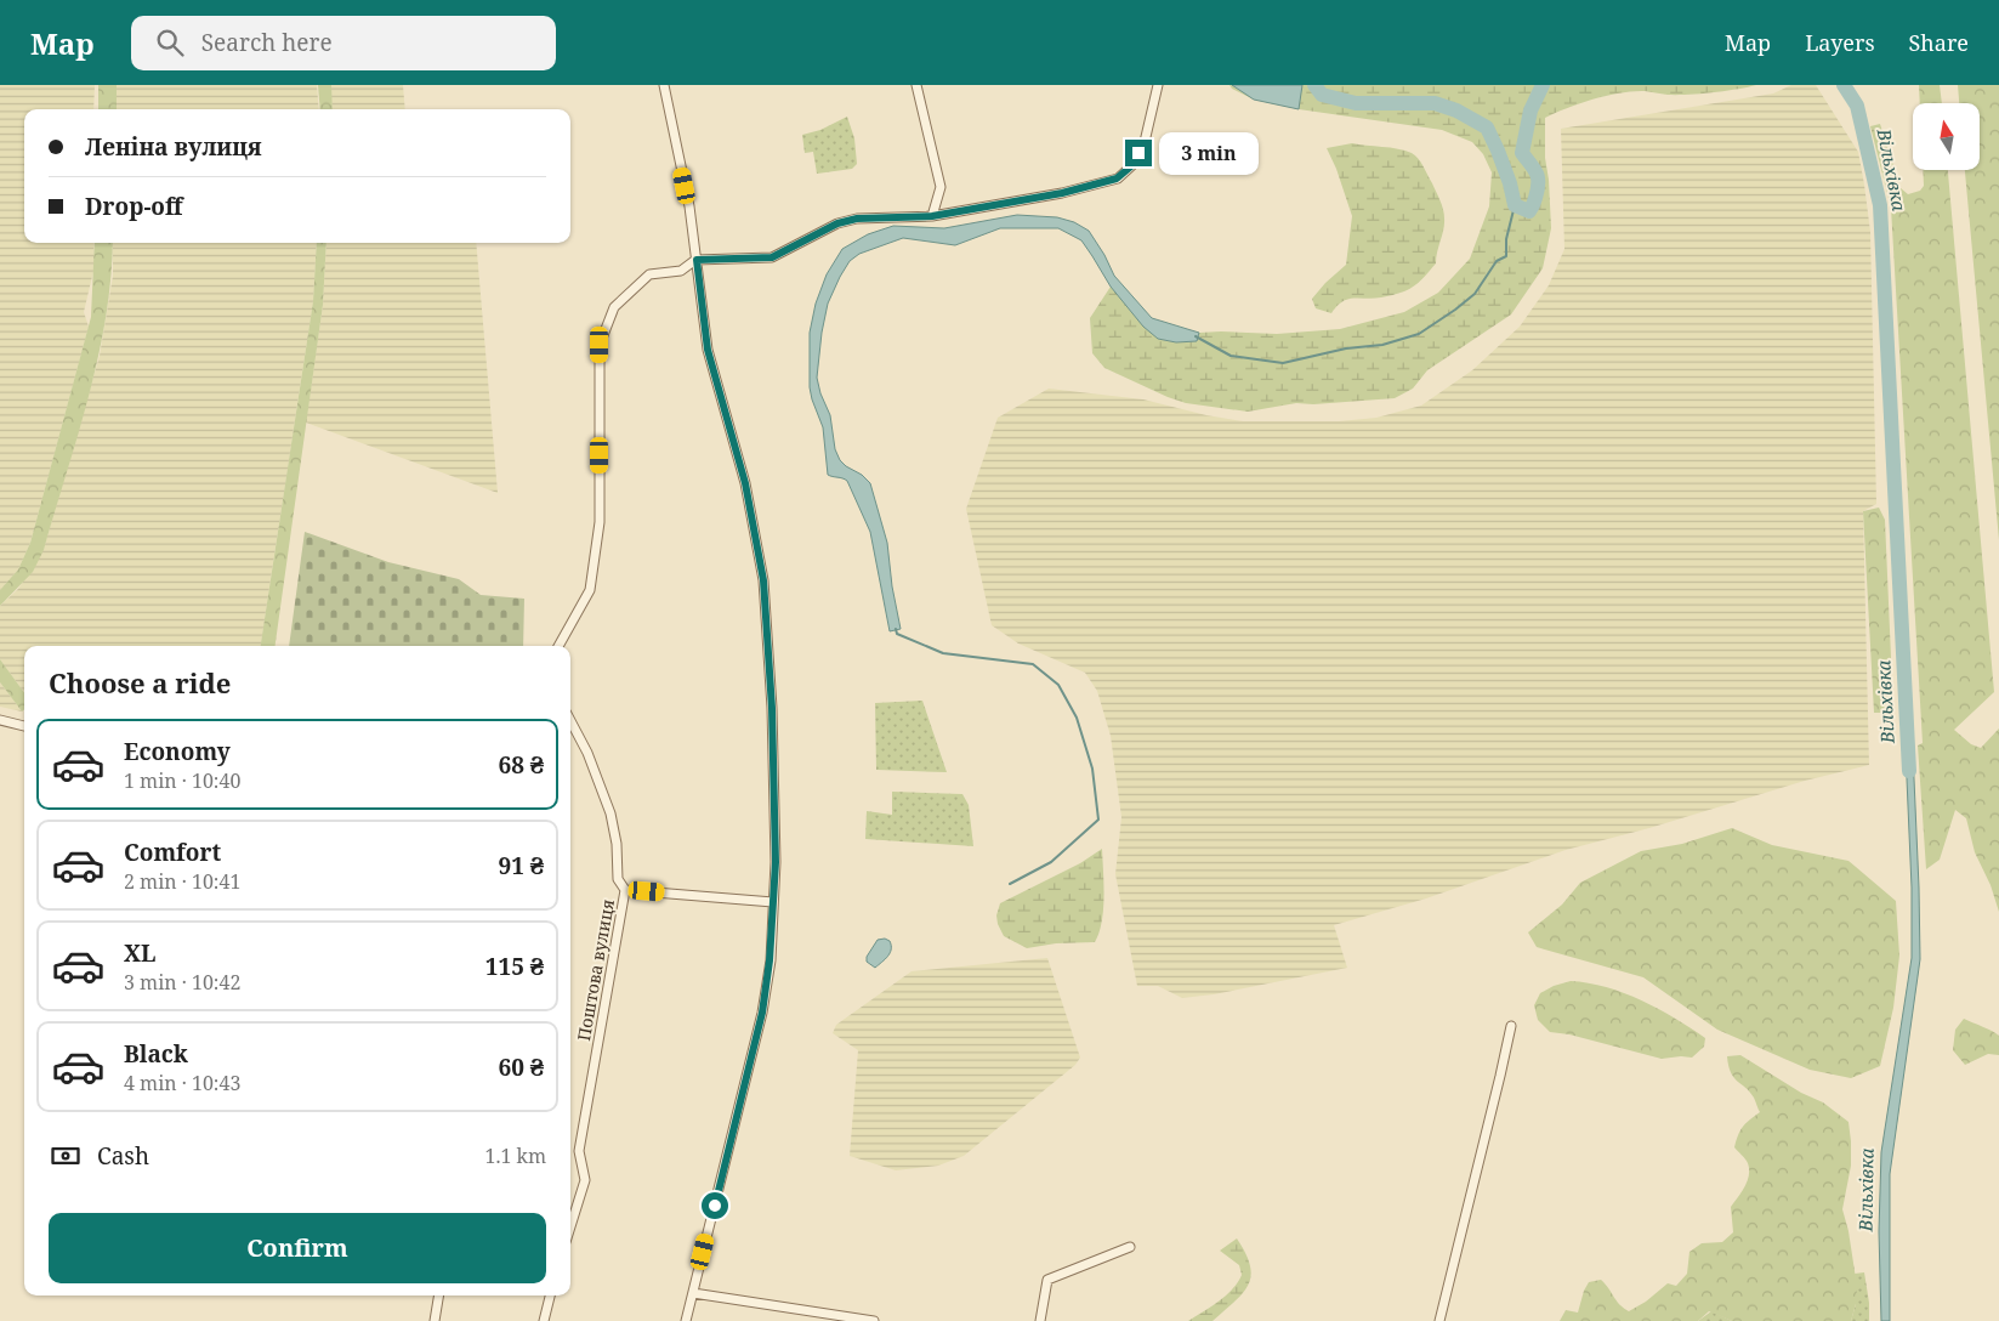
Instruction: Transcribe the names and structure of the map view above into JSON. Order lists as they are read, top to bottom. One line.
{"streets":{"street":["Поштова вулиця"]},"water":["Вільхівка"],"north":"top","page":{"header":"Map","search":"Search here","nav":["Map","Layers","Share"],"banner":["Леніна вулиця","Drop-off"],"bubble":"3 min","heading":"Choose a ride","list":[{"name":"Economy","note":"1 min · 10:40","value":"68 ₴"},{"name":"Comfort","note":"2 min · 10:41","value":"91 ₴"},{"name":"XL","note":"3 min · 10:42","value":"115 ₴"},{"name":"Black","note":"4 min · 10:43","value":"60 ₴"}],"pay":["Cash","1.1 km"],"buttons":"Confirm"}}
